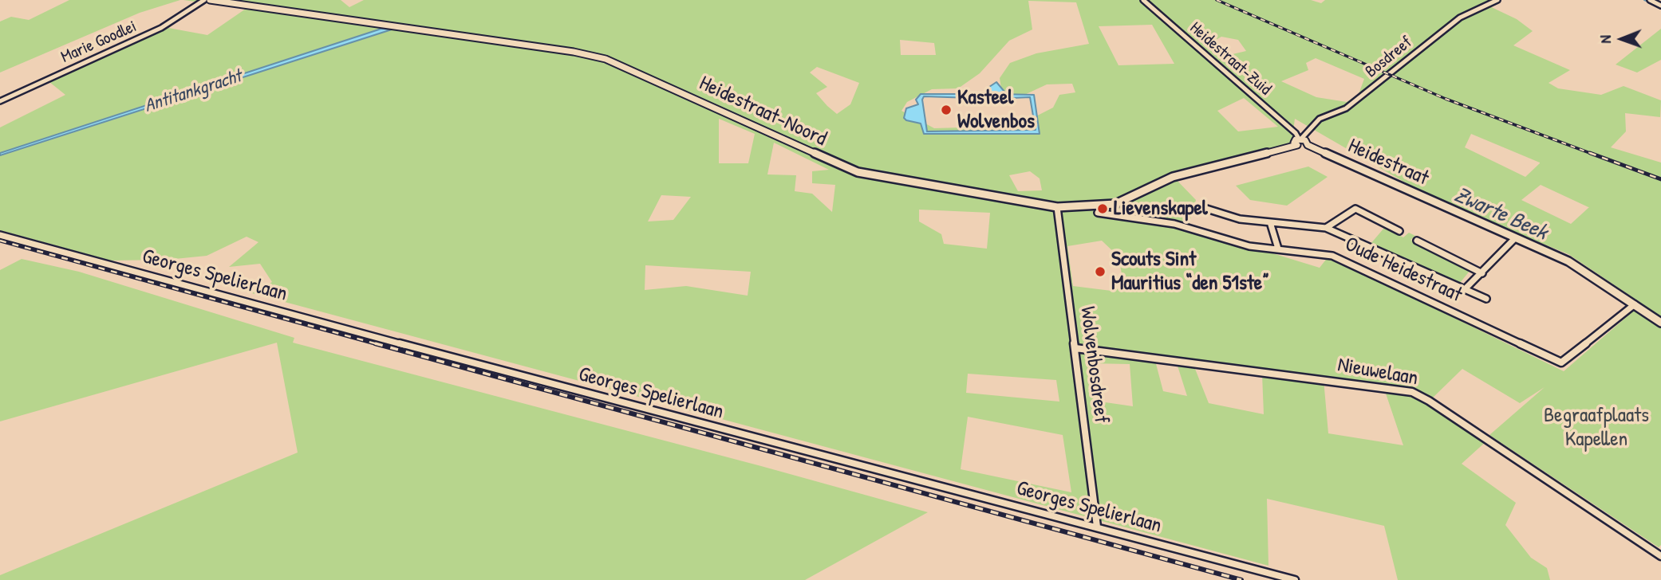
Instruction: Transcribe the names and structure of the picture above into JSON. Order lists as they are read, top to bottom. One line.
{"streets":{"street":["Marie Goodlei","Bosdreef","Heidestraat-Zuid","Heidestraat-Noord","Heidestraat","Oude Heidestraat","Georges Spelierlaan","Wolvenbosdreef","Nieuwelaan"]},"crossings":[["Bosdreef","Heidestraat-Zuid"],["Bosdreef","Heidestraat-Noord"],["Bosdreef","Heidestraat"],["Heidestraat-Zuid","Heidestraat-Noord"],["Heidestraat-Zuid","Heidestraat"],["Heidestraat-Noord","Heidestraat"],["Heidestraat-Noord","Wolvenbosdreef"],["Heidestraat","Oude Heidestraat"],["Georges Spelierlaan","Wolvenbosdreef"],["Wolvenbosdreef","Nieuwelaan"]],"water":["Antitankgracht","Zwarte Beek"],"parks":["Begraafplaats Kapellen"],"places":["Kasteel Wolvenbos","Lievenskapel","Scouts Sint Mauritius “den 51ste”"],"north":"left"}
